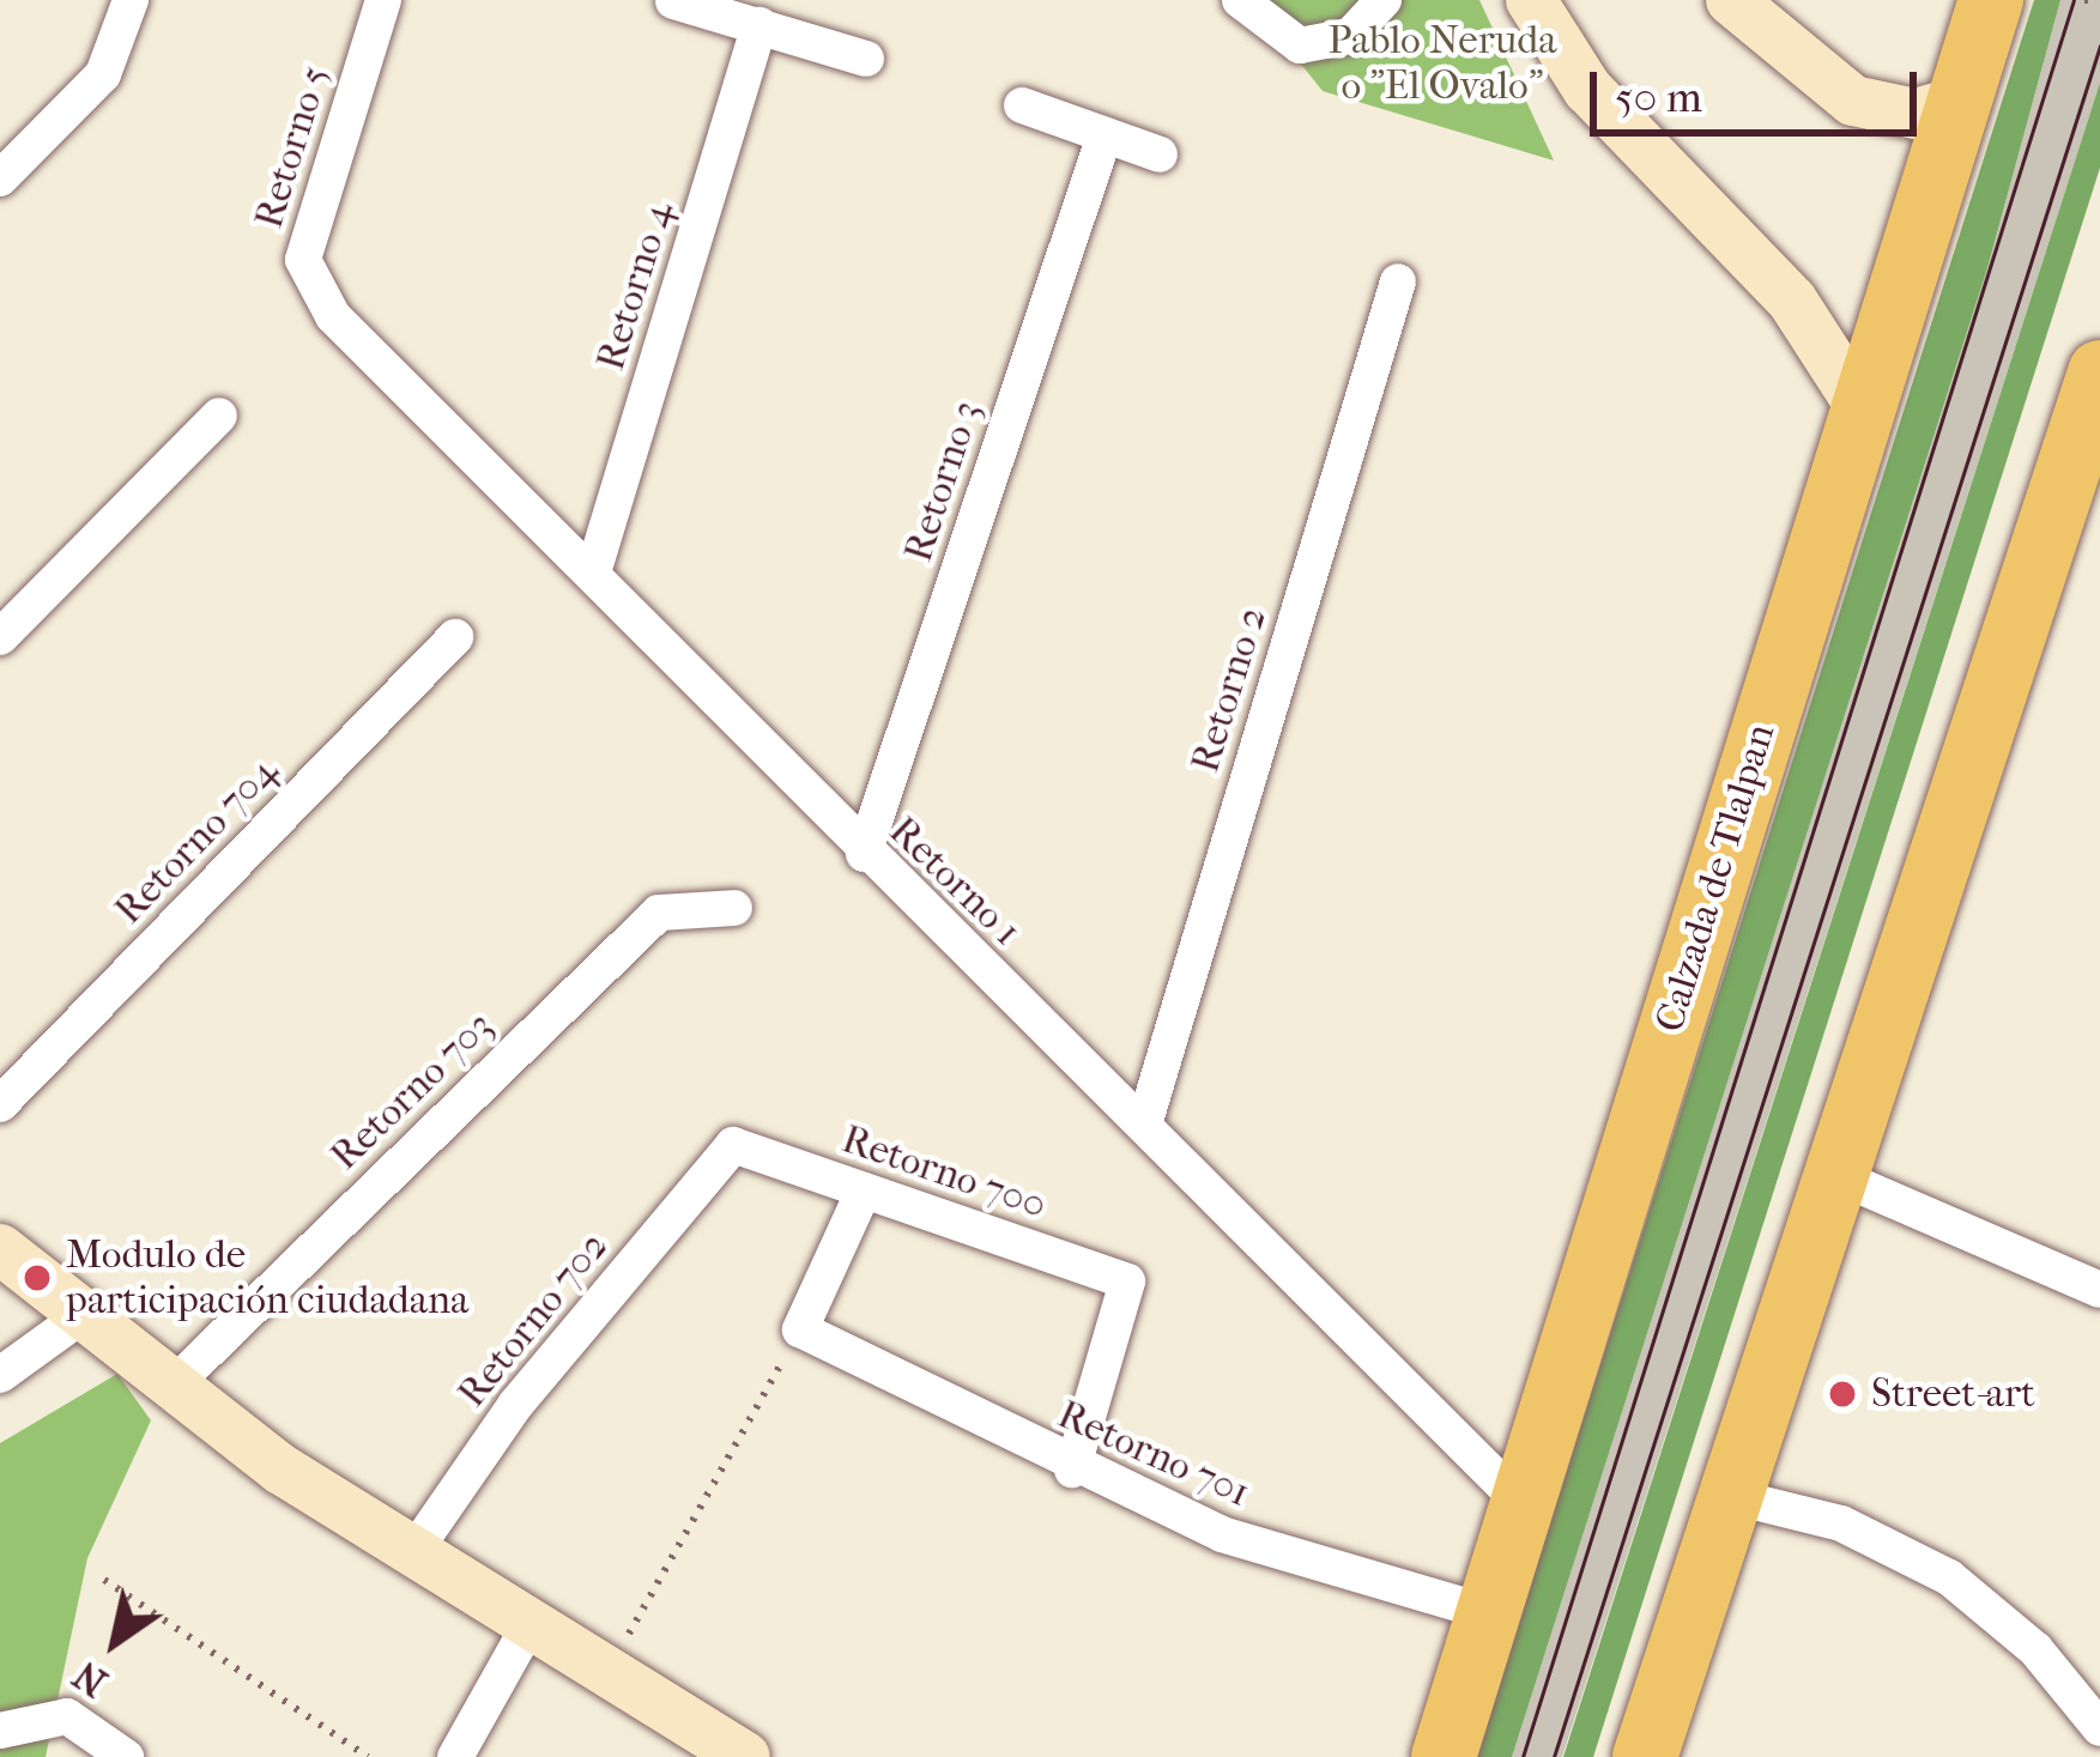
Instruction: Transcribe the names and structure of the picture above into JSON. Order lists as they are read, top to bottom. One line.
{"streets":{"highway":["Calzada de Tlalpan"],"street":["Retorno 5","Retorno 4","Retorno 3","Retorno 2","Retorno 704","Retorno 1","Retorno 703","Retorno 700","Retorno 702","Retorno 701"]},"crossings":[["Retorno 5","Retorno 1"],["Retorno 4","Retorno 1"],["Retorno 3","Retorno 1"],["Retorno 2","Retorno 1"],["Calzada de Tlalpan","Retorno 1"],["Calzada de Tlalpan","Retorno 701"],["Retorno 700","Retorno 702"],["Retorno 700","Retorno 701"]],"parks":["Pablo Neruda o \"El Ovalo\""],"places":["Modulo de participación ciudadana","Street-art"],"scale_bar":"50 m","north":"bottom left"}
